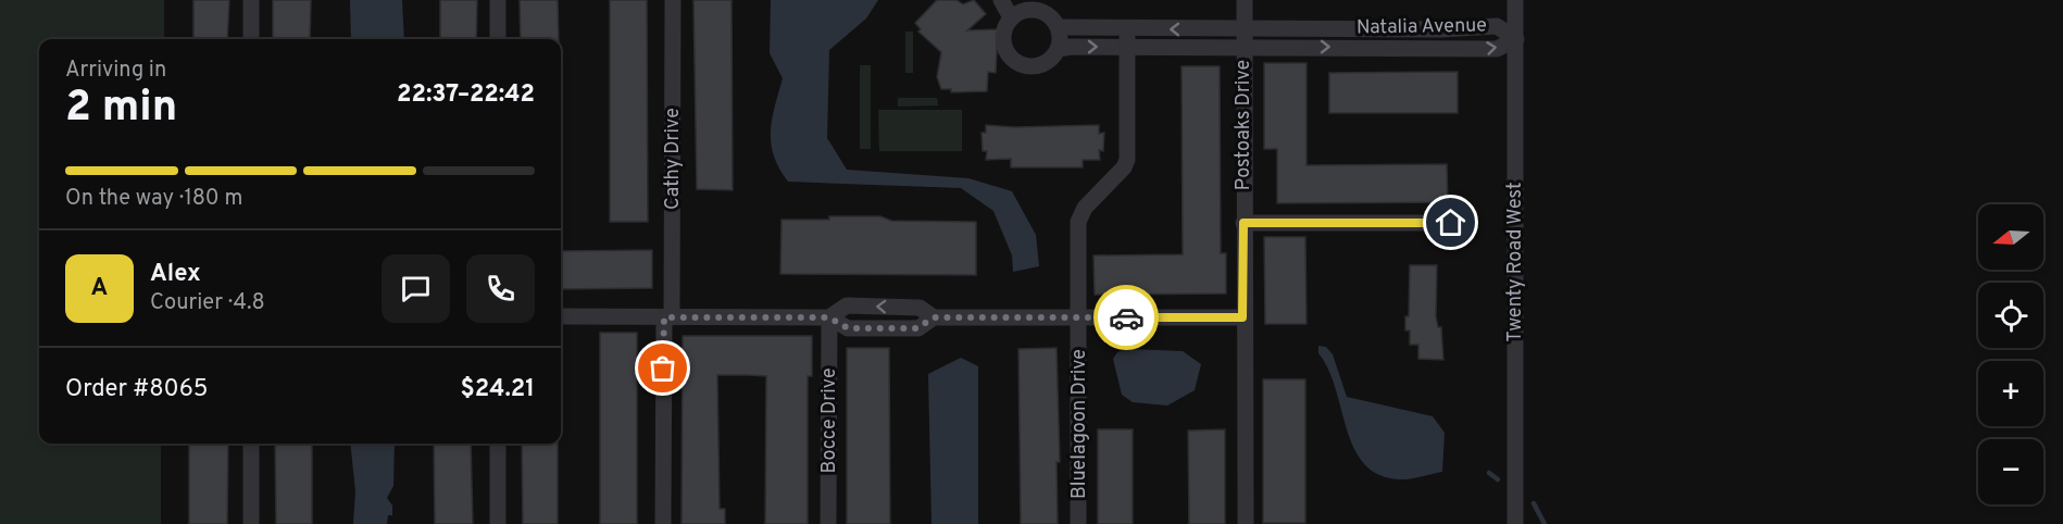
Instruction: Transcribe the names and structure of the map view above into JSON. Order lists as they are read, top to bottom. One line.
{"streets":{"street":["Natalia Avenue","Postoaks Drive","Cathy Drive","Twenty Road West","Bocce Drive","Bluelagoon Drive"]},"crossings":[["Natalia Avenue","Postoaks Drive"],["Natalia Avenue","Twenty Road West"],["Natalia Avenue","Bluelagoon Drive"]],"north":"left","page":{"heading":["2 min","Arriving in","22:37–22:42"],"panel":["Alex","Courier · 4.8","Order #8065","$24.21"],"bar":"On the way · 180 m","map_buttons":["+","−"],"round":"A"}}
